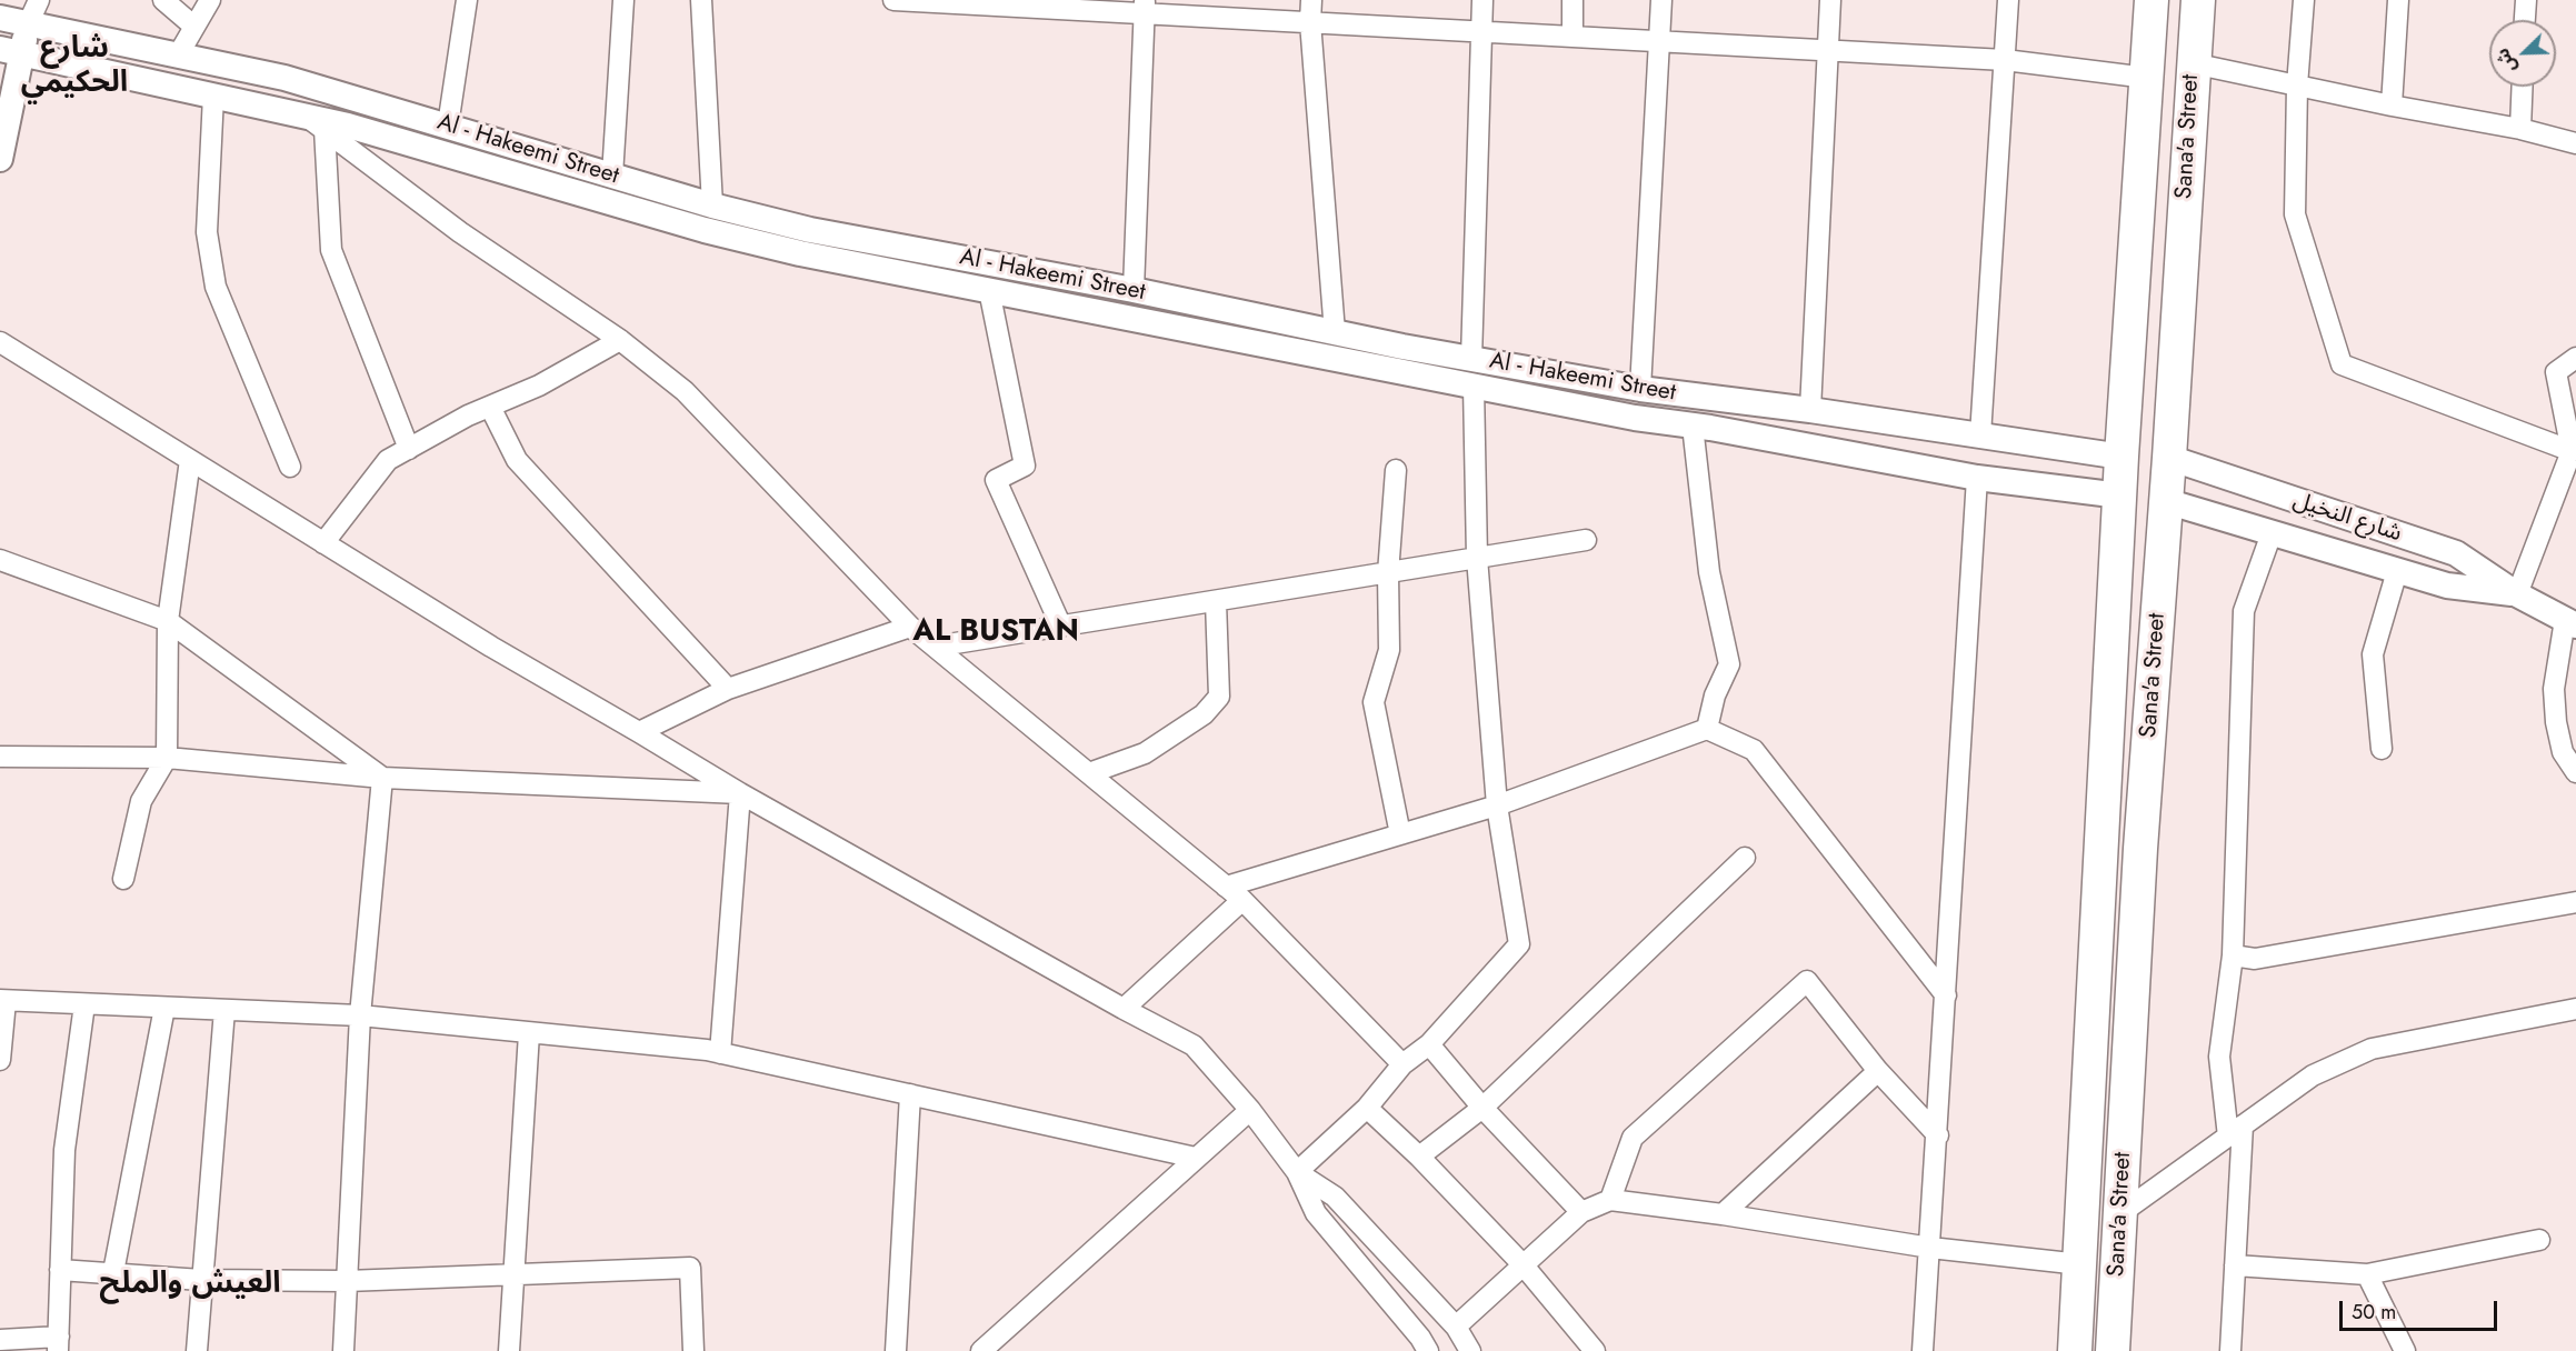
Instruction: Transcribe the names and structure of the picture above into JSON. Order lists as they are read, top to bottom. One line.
{"streets":{"highway":["Sana'a Street"],"street":["Al - Hakeemi Street","شارع النخيل"]},"crossings":[["Sana'a Street","Al - Hakeemi Street"],["Sana'a Street","شارع النخيل"]],"districts":["شارع الحكيمي","AL BUSTAN","العيش والملح"],"scale_bar":"50 m","north":"bottom left"}
